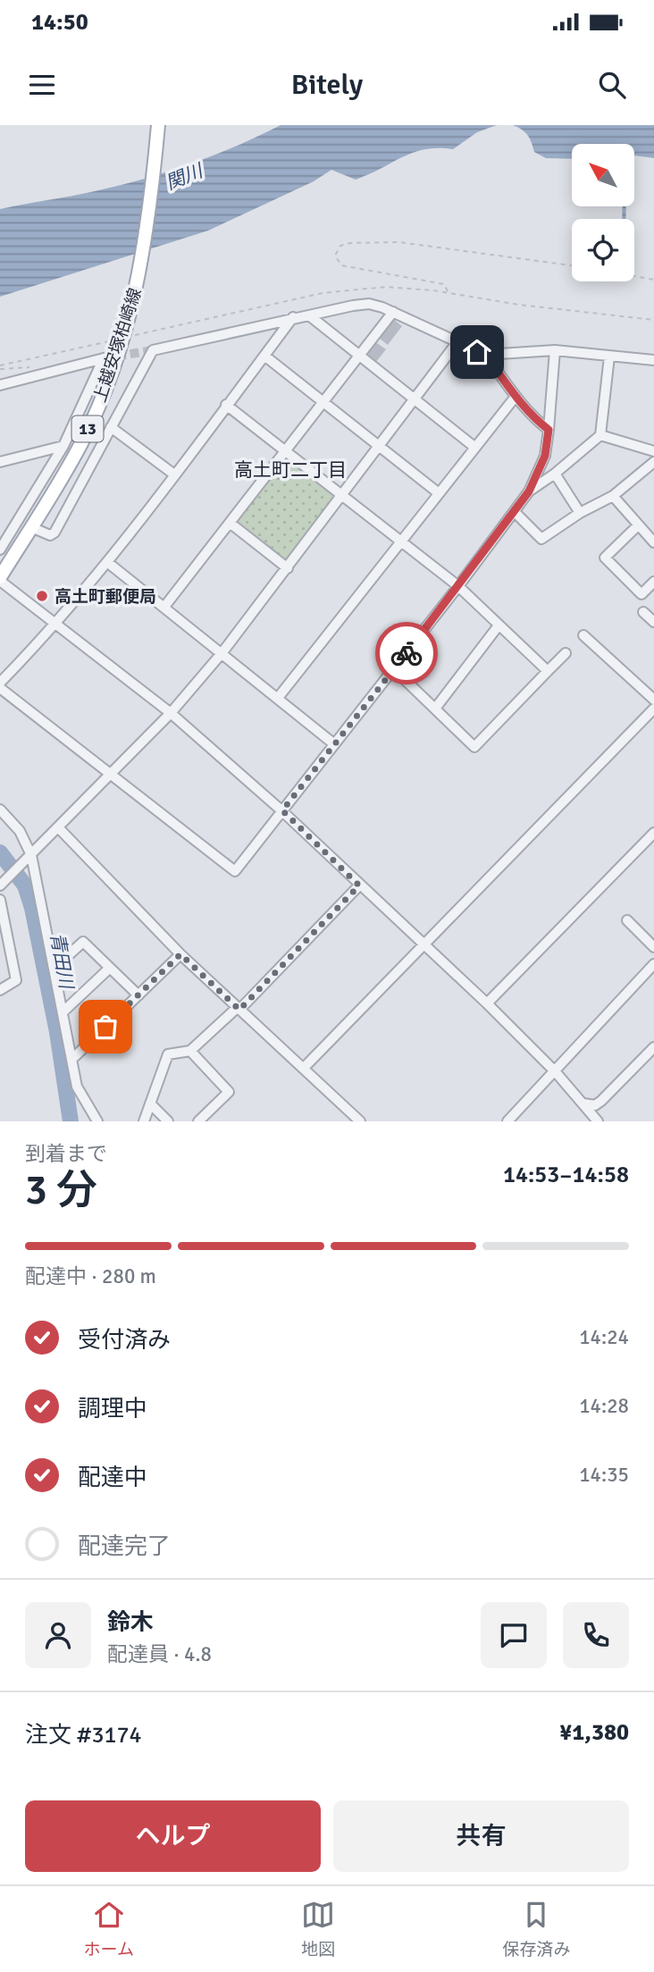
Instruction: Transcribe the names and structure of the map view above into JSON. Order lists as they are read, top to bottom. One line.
{"streets":{"main road":["上越安塚柏崎線","13"]},"districts":["高土町二丁目"],"water":["関川","青田川"],"places":["高土町郵便局"],"north":"top left","page":{"status":"14:50","header":"Bitely","heading":["3 分","到着まで","14:53–14:58"],"panel":["鈴木","配達員 · 4.8","注文 #3174","¥1,380"],"bar":"配達中 · 280 m","list":[["受付済み","14:24"],["調理中","14:28"],["配達中","14:35"],"配達完了"],"buttons":["ヘルプ","共有"],"tabs":["ホーム","地図","保存済み"]}}
